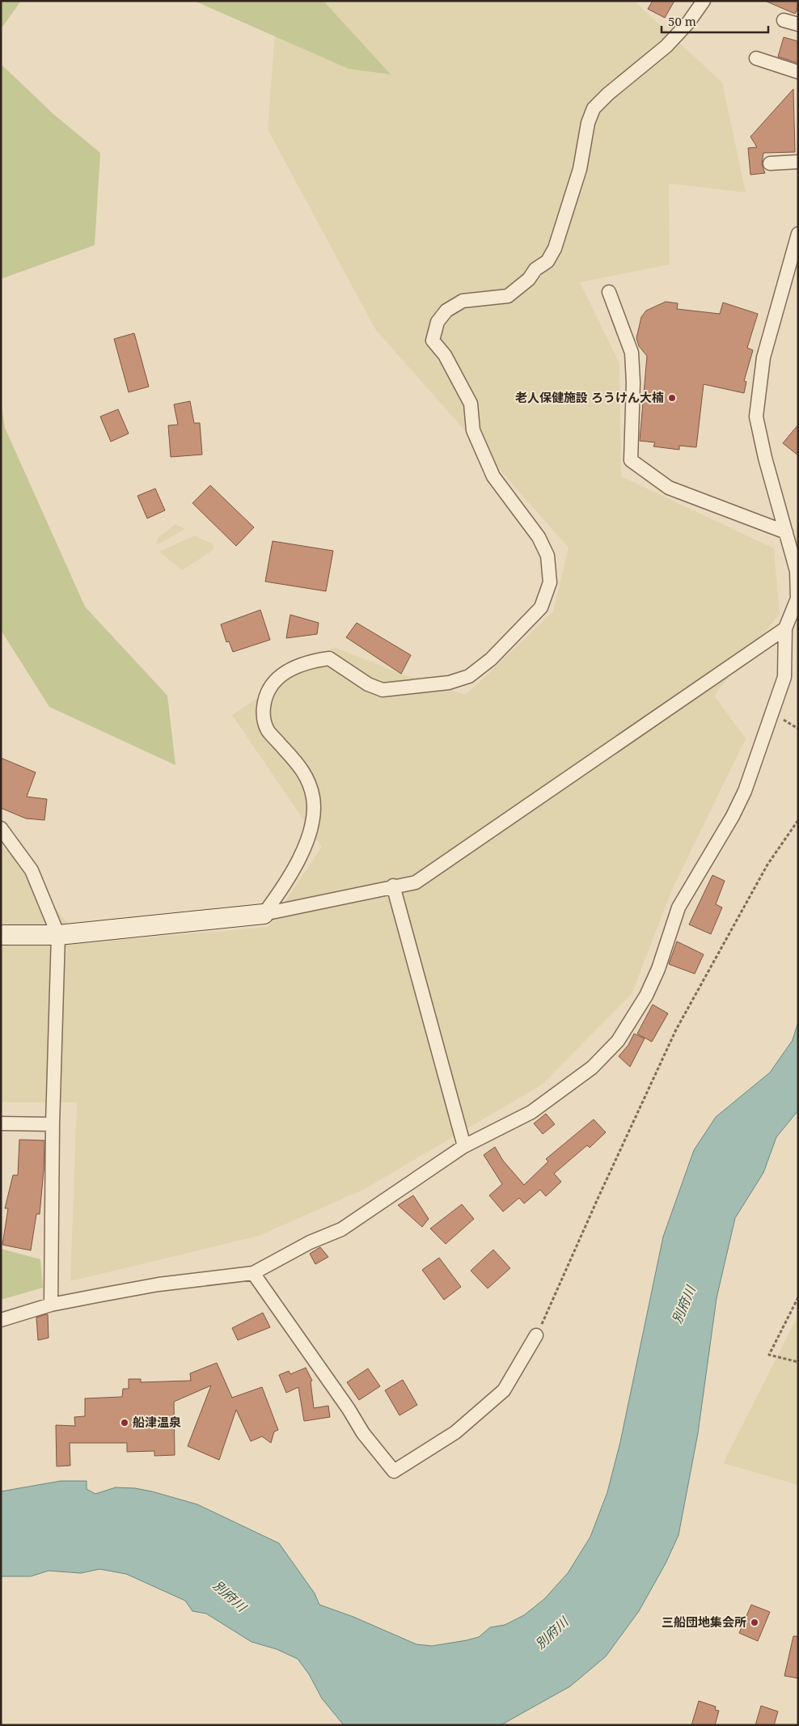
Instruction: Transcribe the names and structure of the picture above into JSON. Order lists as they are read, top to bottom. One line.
{"water":["別府川"],"places":["老人保健施設 ろうけん大楠","船津温泉","三船団地集会所"],"scale_bar":"50 m"}
